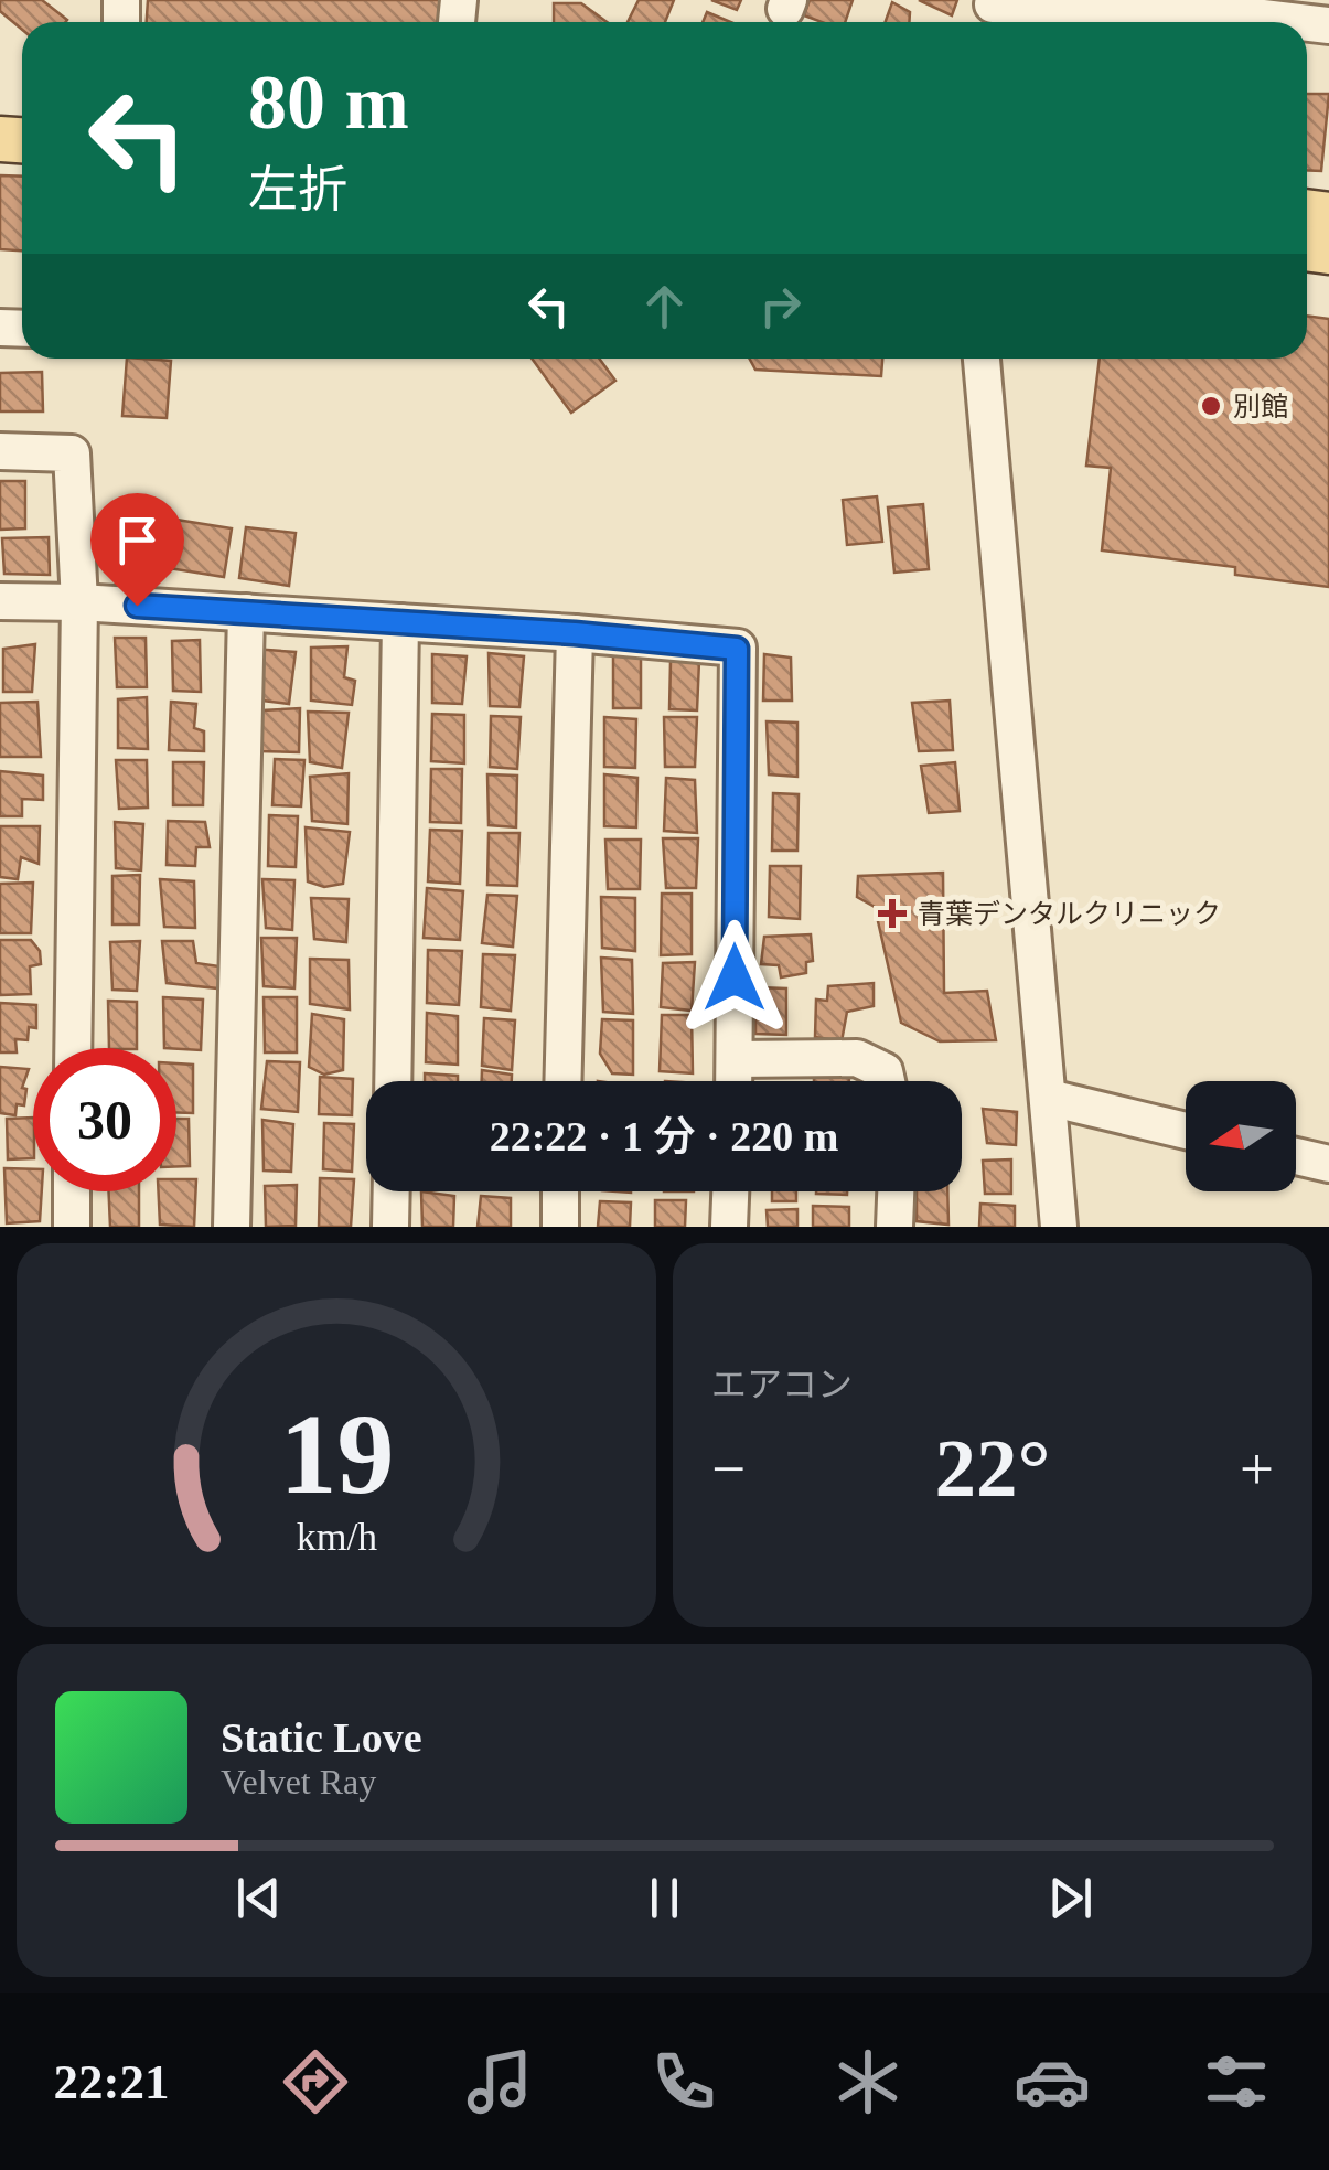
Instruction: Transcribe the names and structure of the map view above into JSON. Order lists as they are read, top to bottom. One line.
{"places":{"other":["別館"],"health":["青葉デンタルクリニック"]},"north":"left","page":{"turn":["80 m","左折"],"limit":"30","trip":"22:22 · 1 分 · 220 m","tile":"エアコン","heat":["−","22°","+"],"song":["Static Love","Velvet Ray"],"tabs":"22:21","gauge":["19","km/h"]}}
